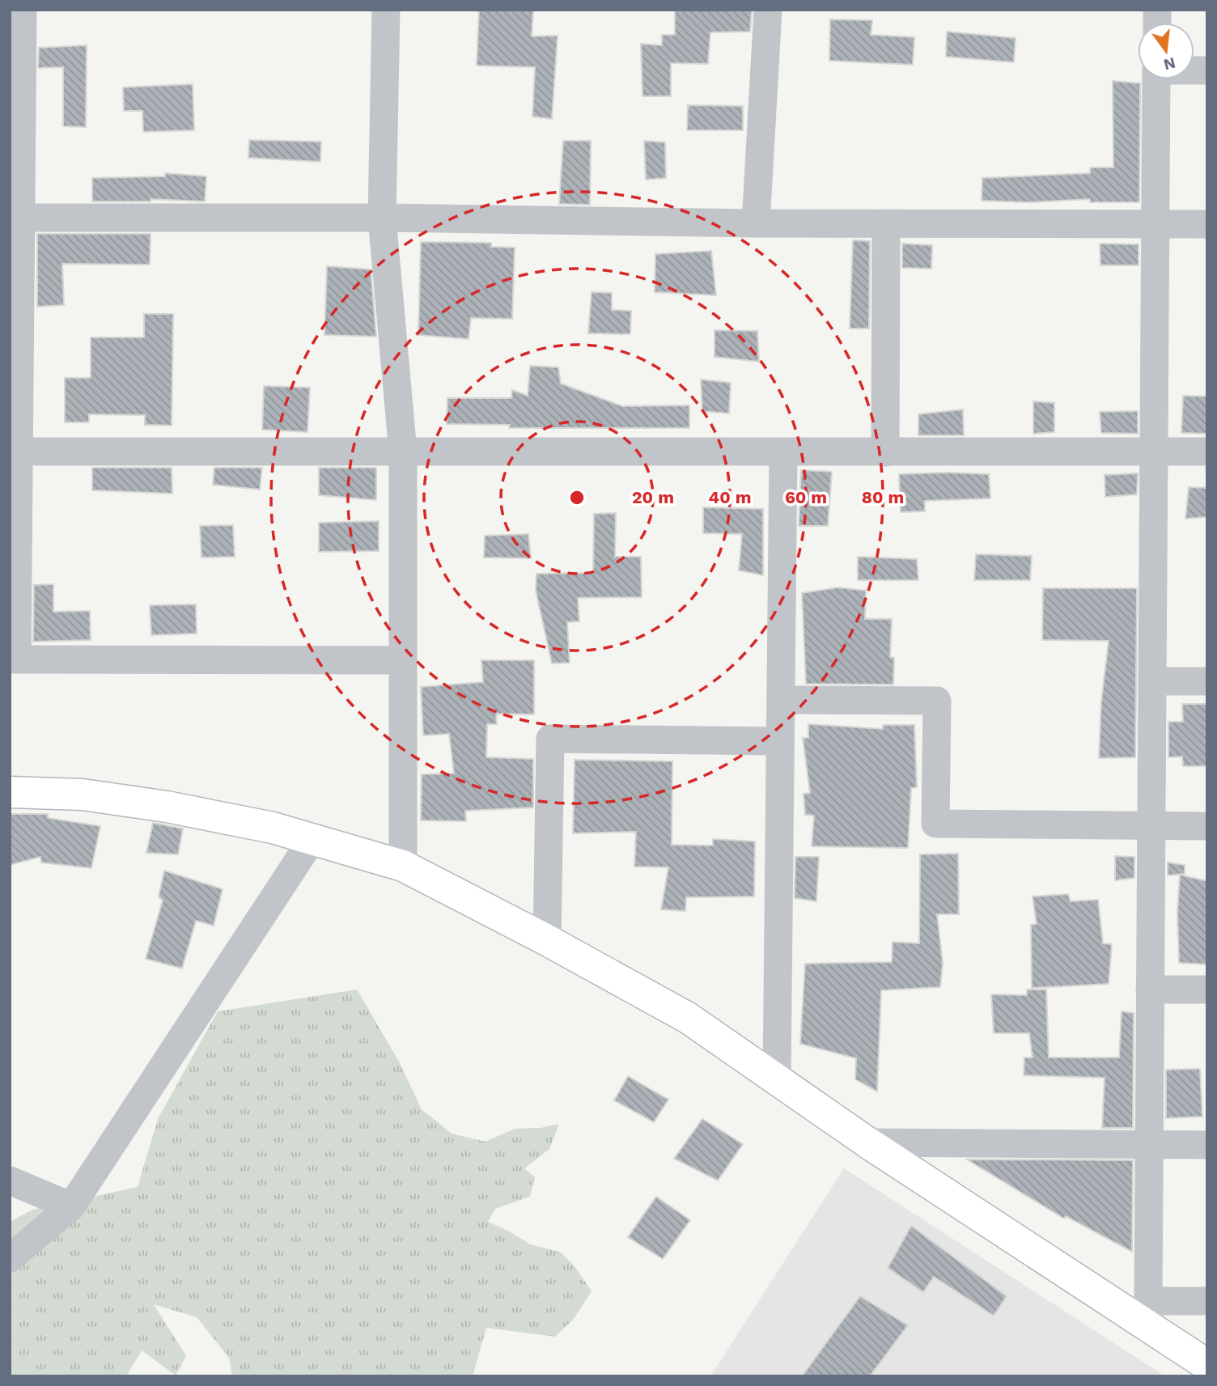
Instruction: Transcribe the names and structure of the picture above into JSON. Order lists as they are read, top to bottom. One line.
{"north":"bottom","rings":["20 m","40 m","60 m","80 m"]}
